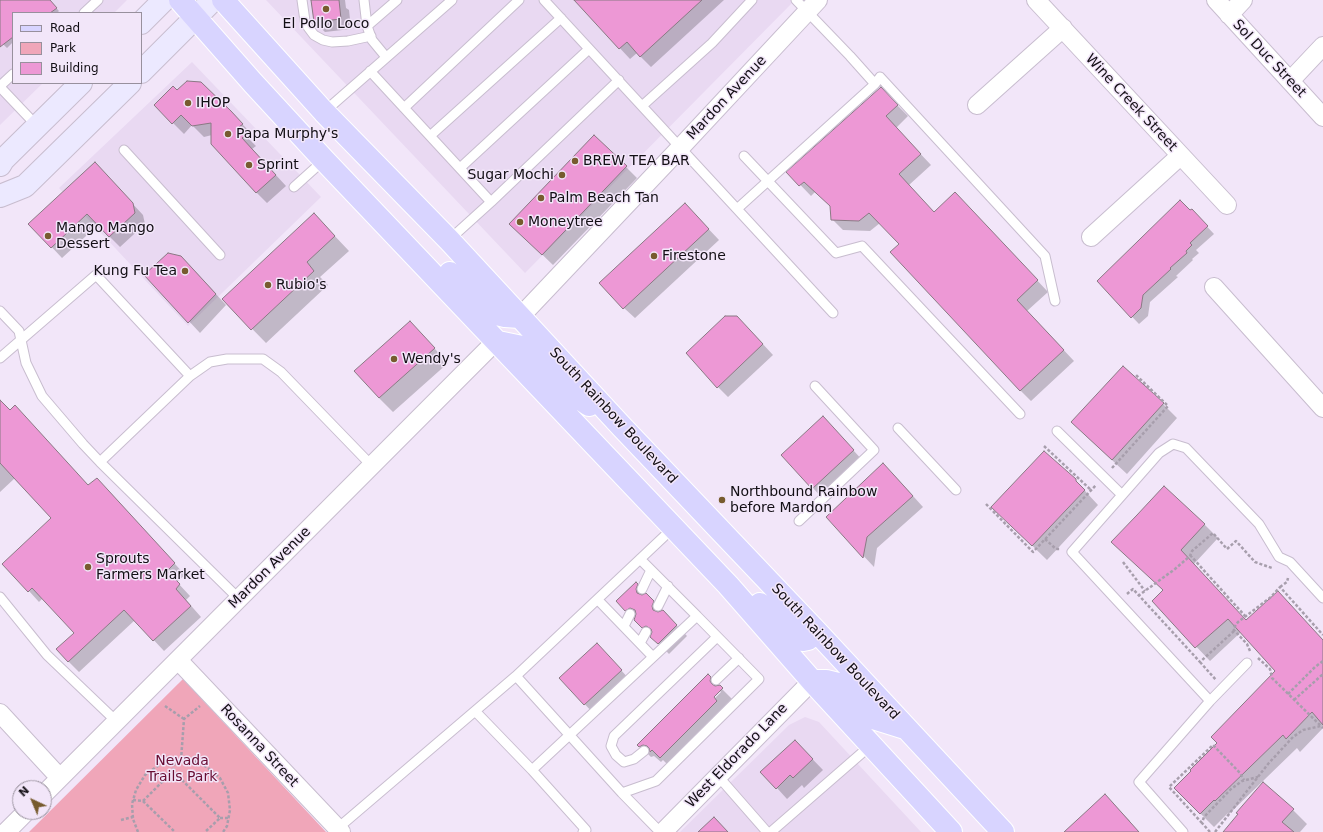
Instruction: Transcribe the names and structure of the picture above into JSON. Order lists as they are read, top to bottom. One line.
{"streets":{"main road":["South Rainbow Boulevard"],"street":["Sol Duc Street","Mardon Avenue","Wine Creek Street","Rosanna Street","West Eldorado Lane"]},"crossings":[["Mardon Avenue","South Rainbow Boulevard"],["Mardon Avenue","Rosanna Street"]],"parks":["Nevada Trails Park"],"places":["El Pollo Loco","IHOP","Papa Murphy's","BREW TEA BAR","Sprint","Sugar Mochi","Palm Beach Tan","Moneytree","Mango Mango Dessert","Firestone","Kung Fu Tea","Rubio's","Wendy's","Northbound Rainbow before Mardon","Sprouts Farmers Market"],"legend":["Road","Park","Building"],"north":"top left"}
